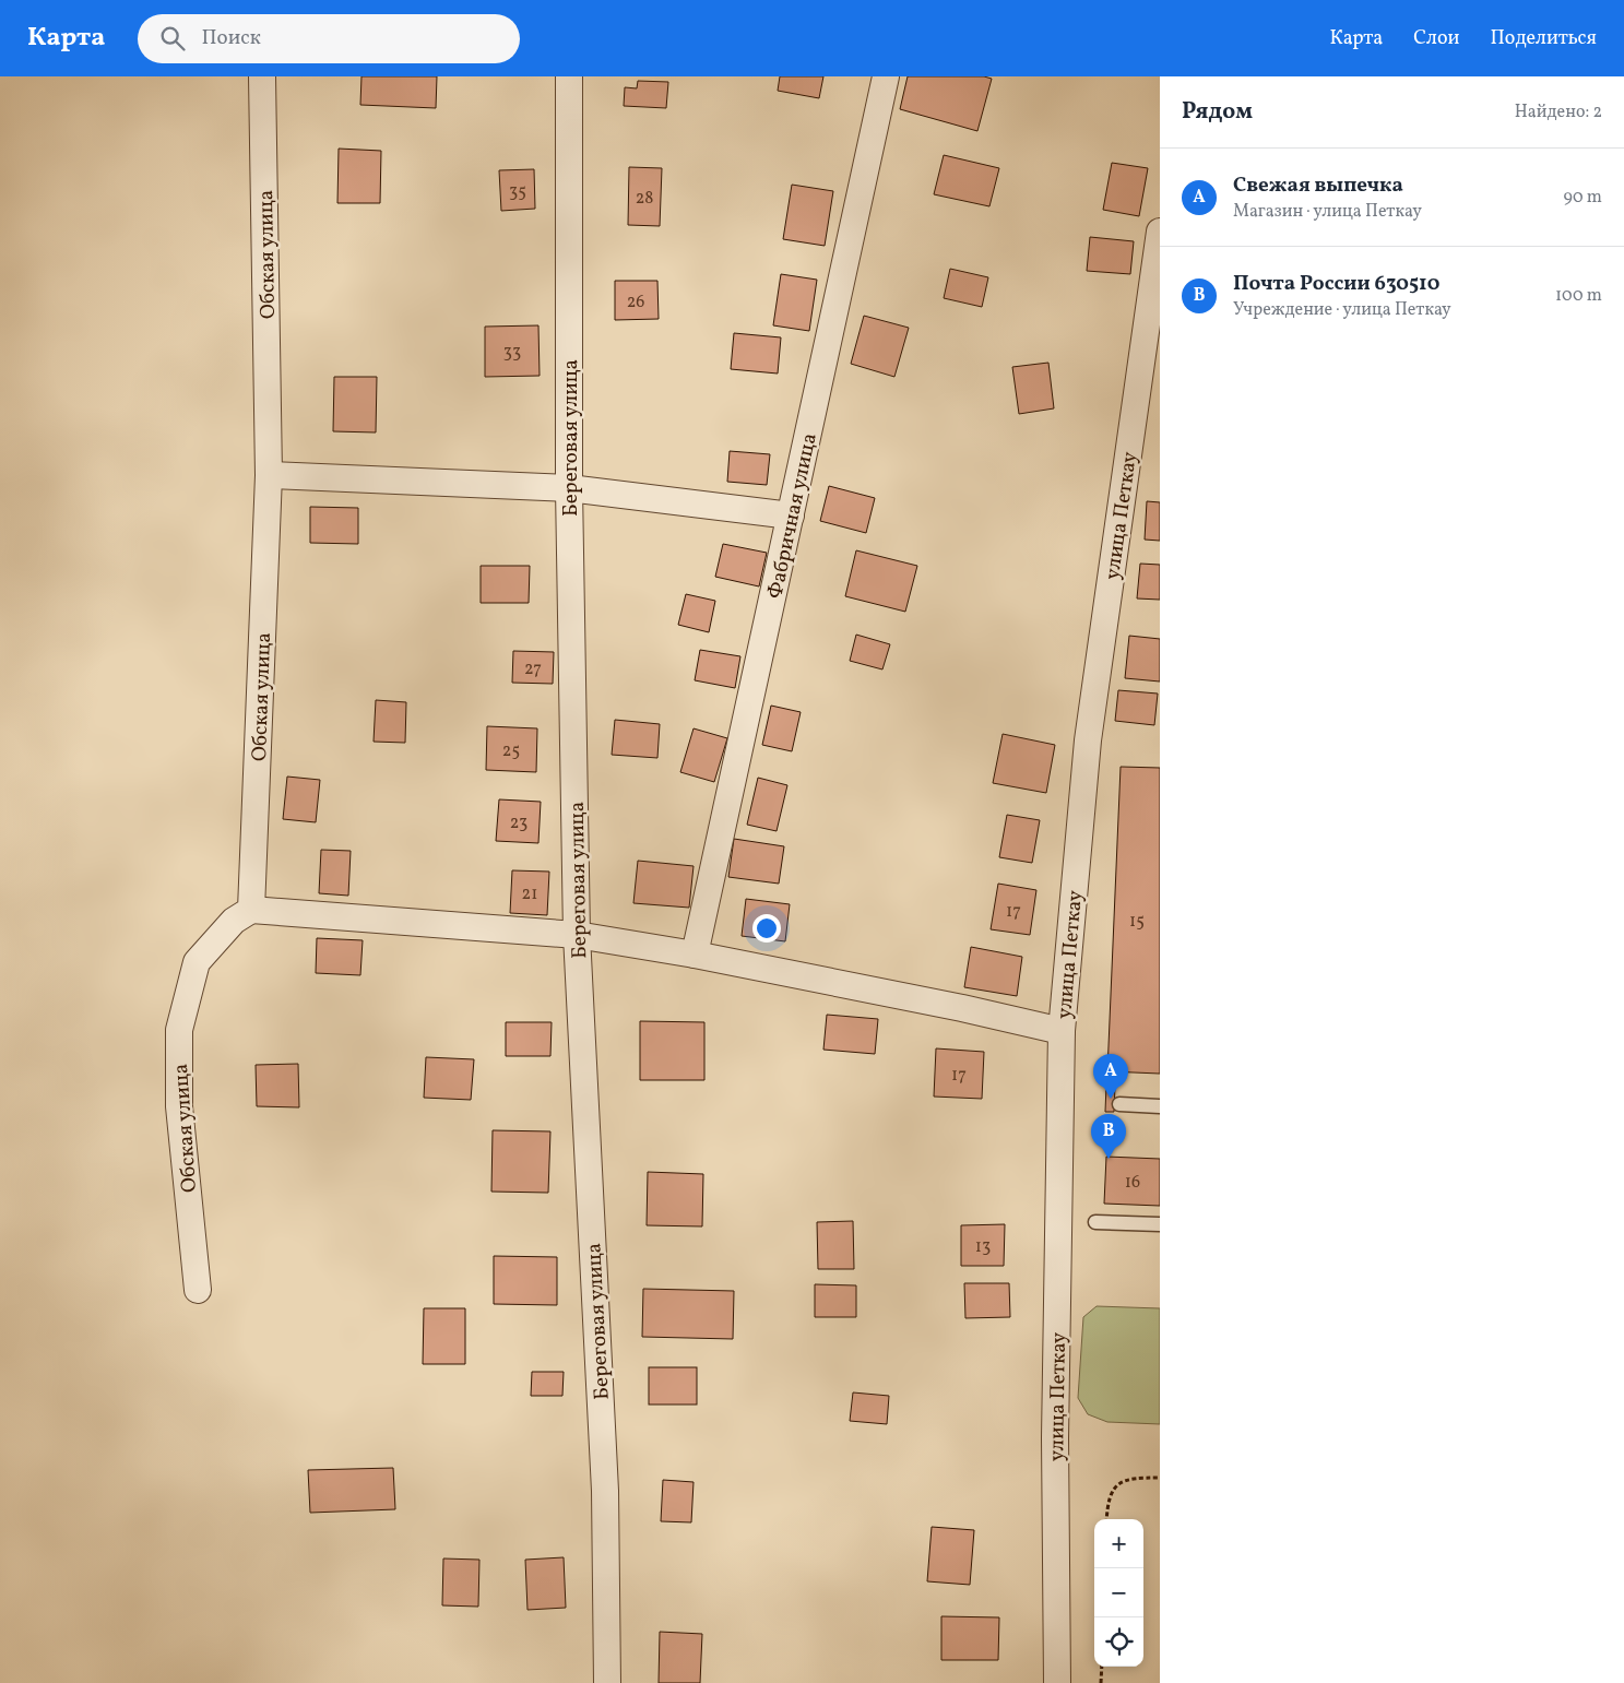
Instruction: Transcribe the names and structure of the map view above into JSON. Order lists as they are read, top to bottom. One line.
{"streets":{"street":["Обская улица","Береговая улица","Фабричная улица","улица Петкау"]},"house_numbers":["35","28","26","33","27","25","23","21","17","15","17","16","13"],"page":{"header":"Карта","search":"Поиск","nav":["Карта","Слои","Поделиться"],"heading":["Рядом","Найдено: 2"],"list":[{"mark":"A","name":"Свежая выпечка","note":"Магазин · улица Петкау","value":"90 m"},{"mark":"B","name":"Почта России 630510","note":"Учреждение · улица Петкау","value":"100 m"}],"pins":["A","B"],"map_buttons":["+","−"]}}
